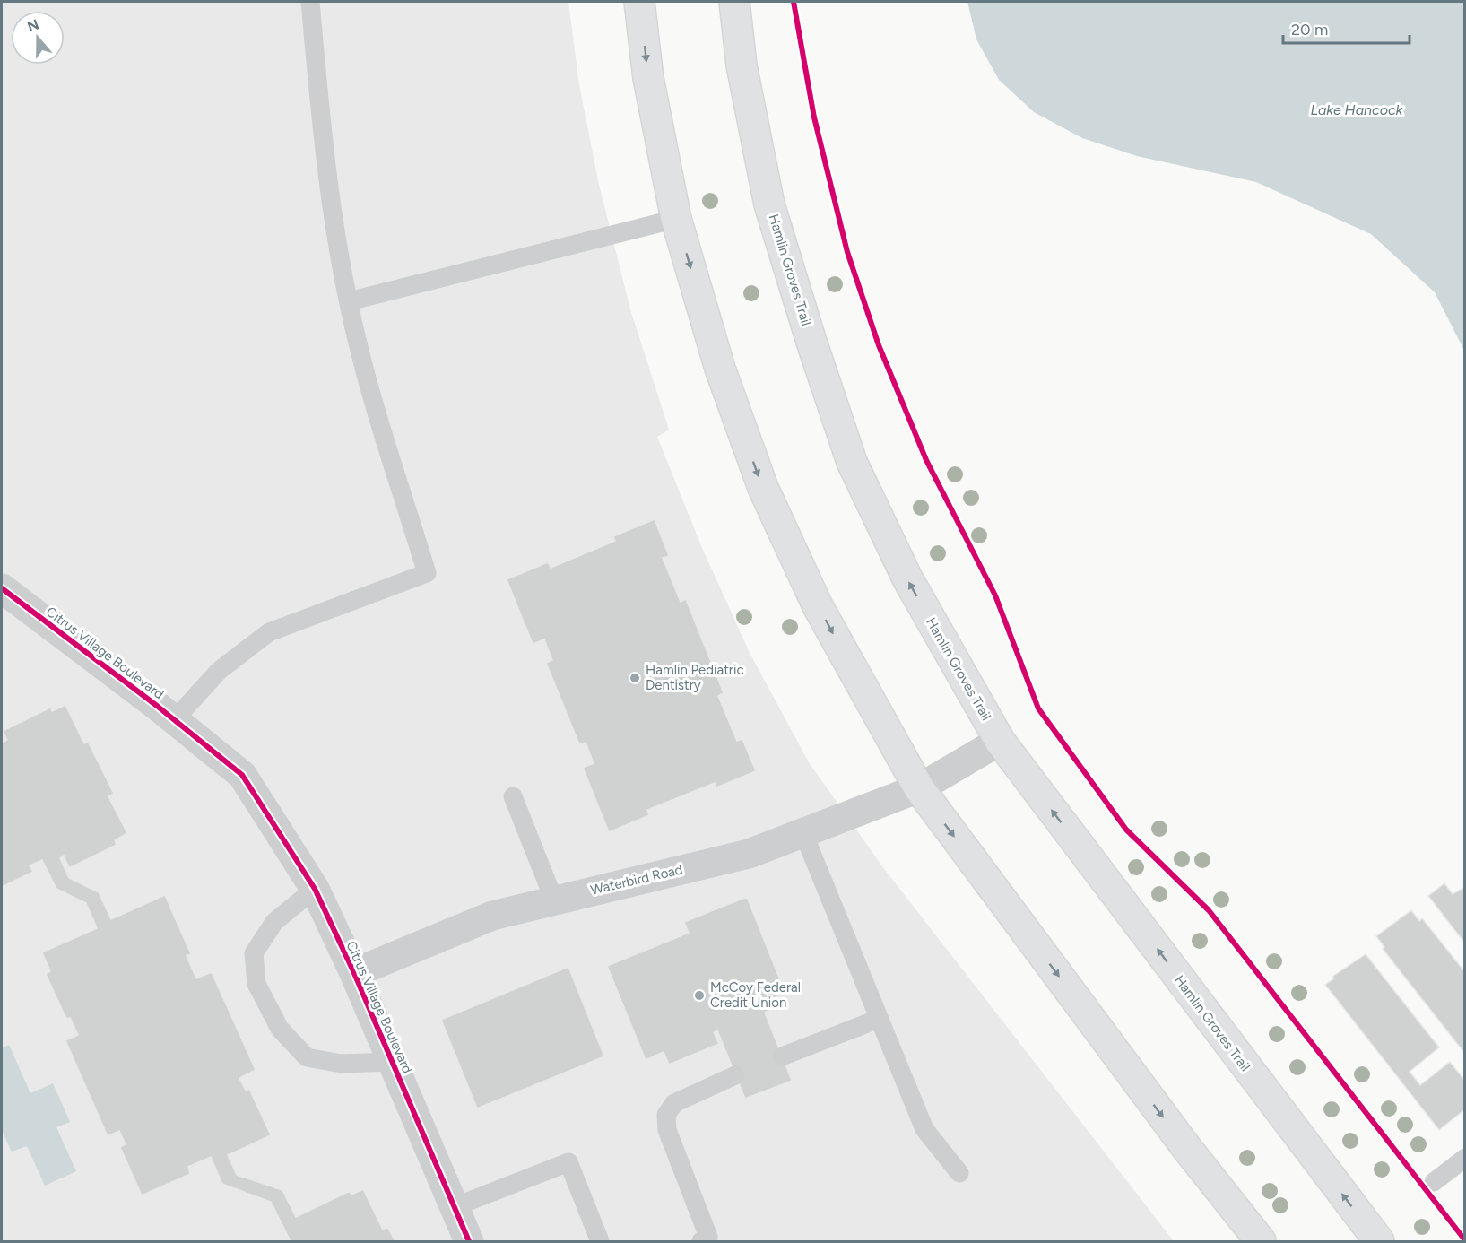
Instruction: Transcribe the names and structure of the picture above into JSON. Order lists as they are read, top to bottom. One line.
{"streets":{"main road":["Hamlin Groves Trail"],"street":["Citrus Village Boulevard","Waterbird Road"]},"crossings":[["Hamlin Groves Trail","Waterbird Road"],["Citrus Village Boulevard","Waterbird Road"]],"water":["Lake Hancock"],"places":["Hamlin Pediatric Dentistry","McCoy Federal Credit Union"],"scale_bar":"20 m","north":"top"}
